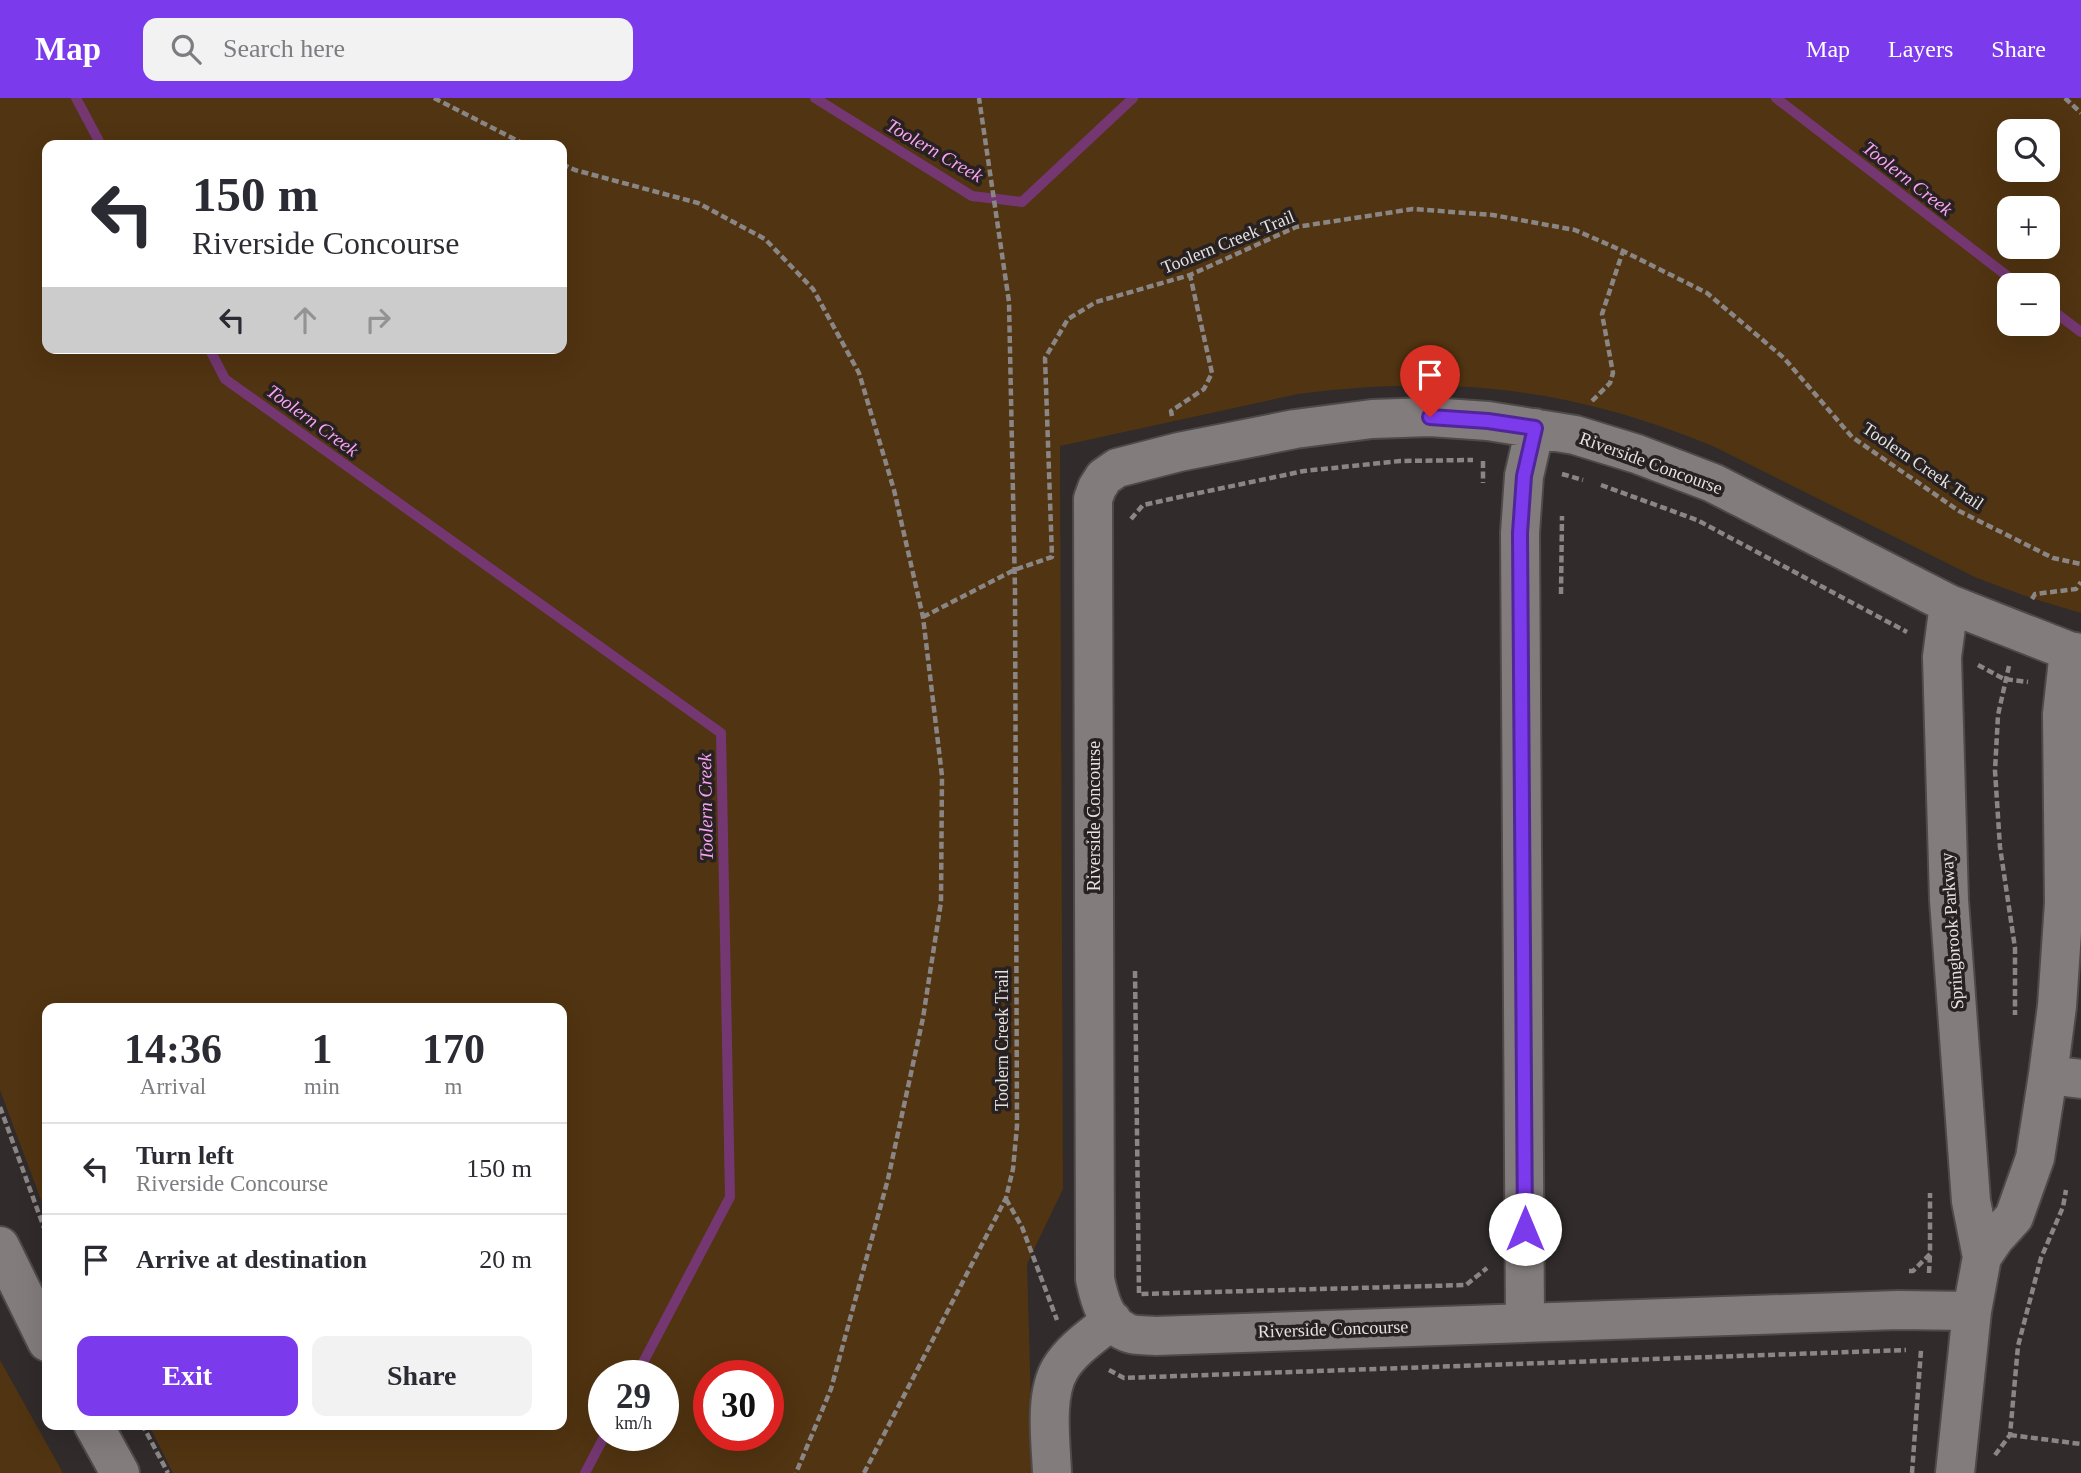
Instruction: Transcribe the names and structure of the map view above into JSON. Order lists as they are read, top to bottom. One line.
{"streets":{"street":["Riverside Concourse","Springbrook Parkway"],"path":["Toolern Creek Trail"]},"crossings":[["Riverside Concourse","Springbrook Parkway"]],"water":["Toolern Creek"],"page":{"header":"Map","search":"Search here","nav":["Map","Layers","Share"],"map_buttons":["+","−"],"turn":["150 m","Riverside Concourse"],"eta":["14:36","Arrival","1","min","170","m"],"list":[{"name":"Turn left","note":"Riverside Concourse","value":"150 m"},{"name":"Arrive at destination","value":"20 m"}],"buttons":["Exit","Share"],"speed":"29 km/h","limit":"30"}}
